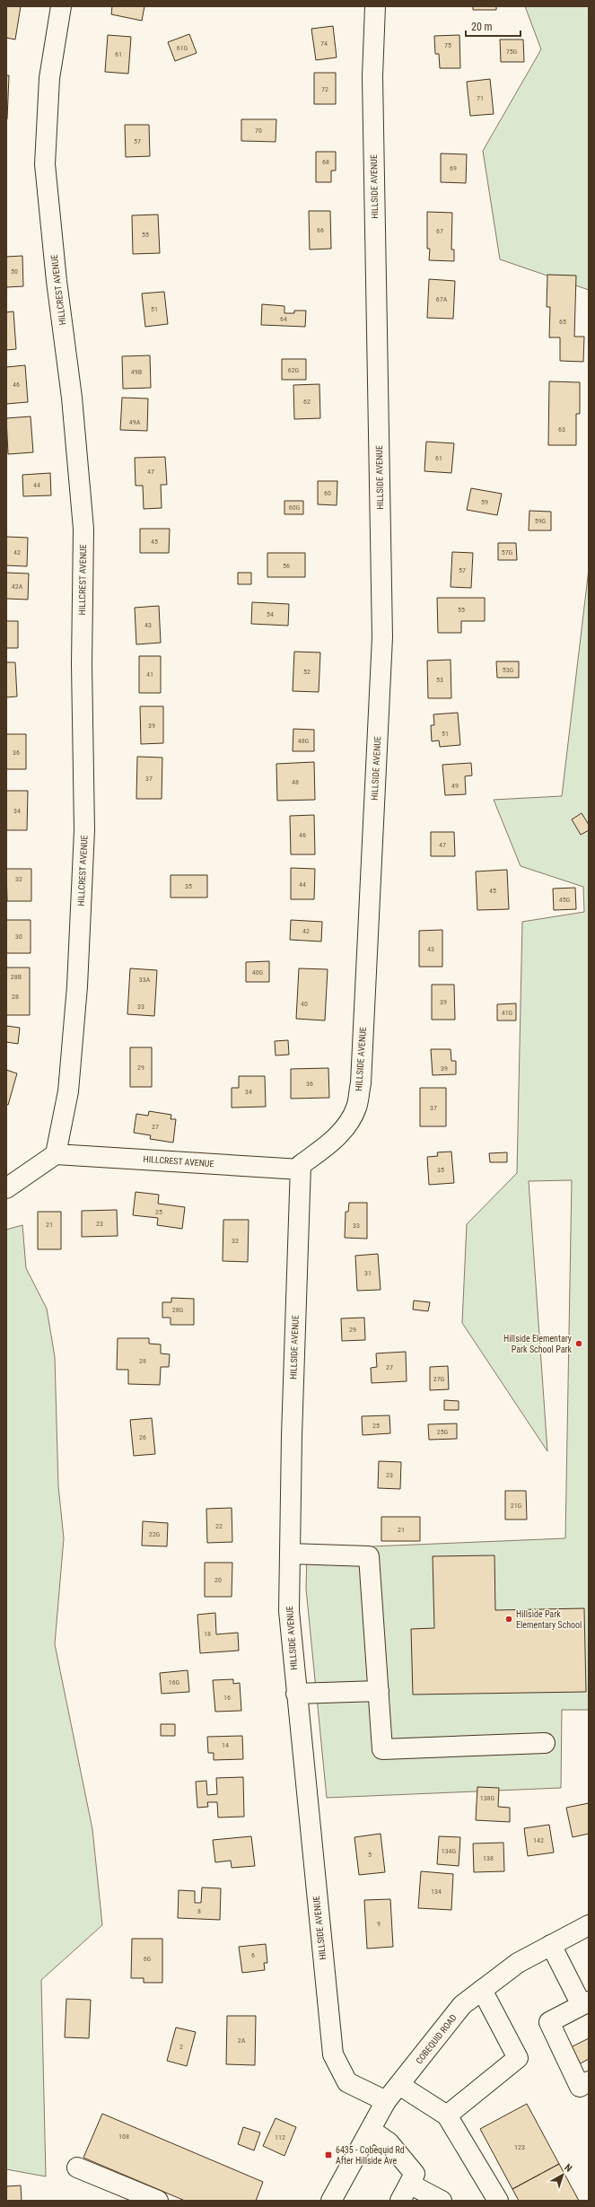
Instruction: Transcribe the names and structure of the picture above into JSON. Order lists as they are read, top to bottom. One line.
{"streets":{"street":["HILLSIDE AVENUE","HILLCREST AVENUE","COBEQUID ROAD"]},"crossings":[["HILLSIDE AVENUE","HILLCREST AVENUE"],["HILLSIDE AVENUE","COBEQUID ROAD"]],"places":{"other":["Hillside Elementary Park School Park","Hillside Park Elementary School"],"transit":["6435 - Cobequid Rd After Hillside Ave"]},"house_numbers":["74","75","61G","75G","61","72","71","70","57","68","69","66","67","55","50","67A","51","64","65","62G","49B","46","62","49A","63","61","47","44","60","59","60G","59G","45","42","57G","56","57","42A","55","54","43","53G","52","41","53","39","51","48G","36","37","48","49","34","46","47","32","44","35","45","45G","42","30","43","40G","28B","33A","28","39","40","33","41G","29","39","36","34","37","27","35","25","23","21","33","32","31","28G","29","28","27","27G","25","25G","26","23","21G","22","21","22G","20","18","16G","16","14","138G","142","134G","5","138","134","8","9","6","6G","2A","2","108","112","123"],"scale_bar":"20 m","north":"top right"}
